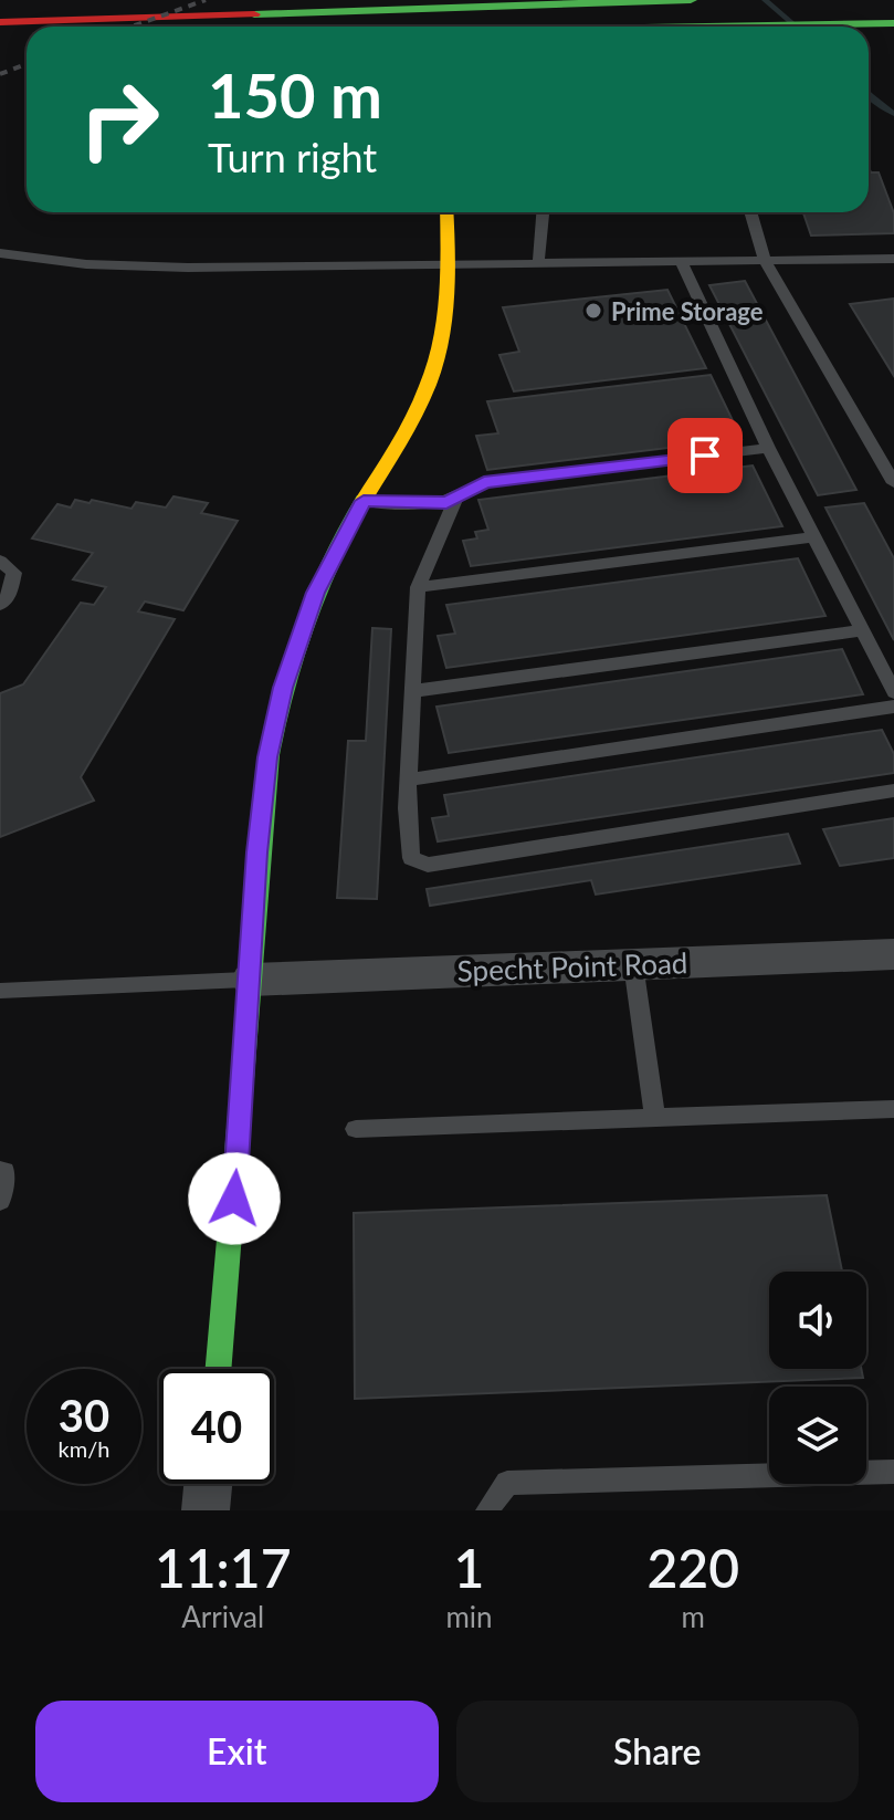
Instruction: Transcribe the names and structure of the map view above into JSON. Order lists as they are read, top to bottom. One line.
{"streets":{"street":["Specht Point Road"]},"places":["Prime Storage"],"page":{"turn":["150 m","Turn right"],"speed":"30 km/h","limit":"40","eta":["11:17","Arrival","1","min","220","m"],"buttons":["Exit","Share"]}}
